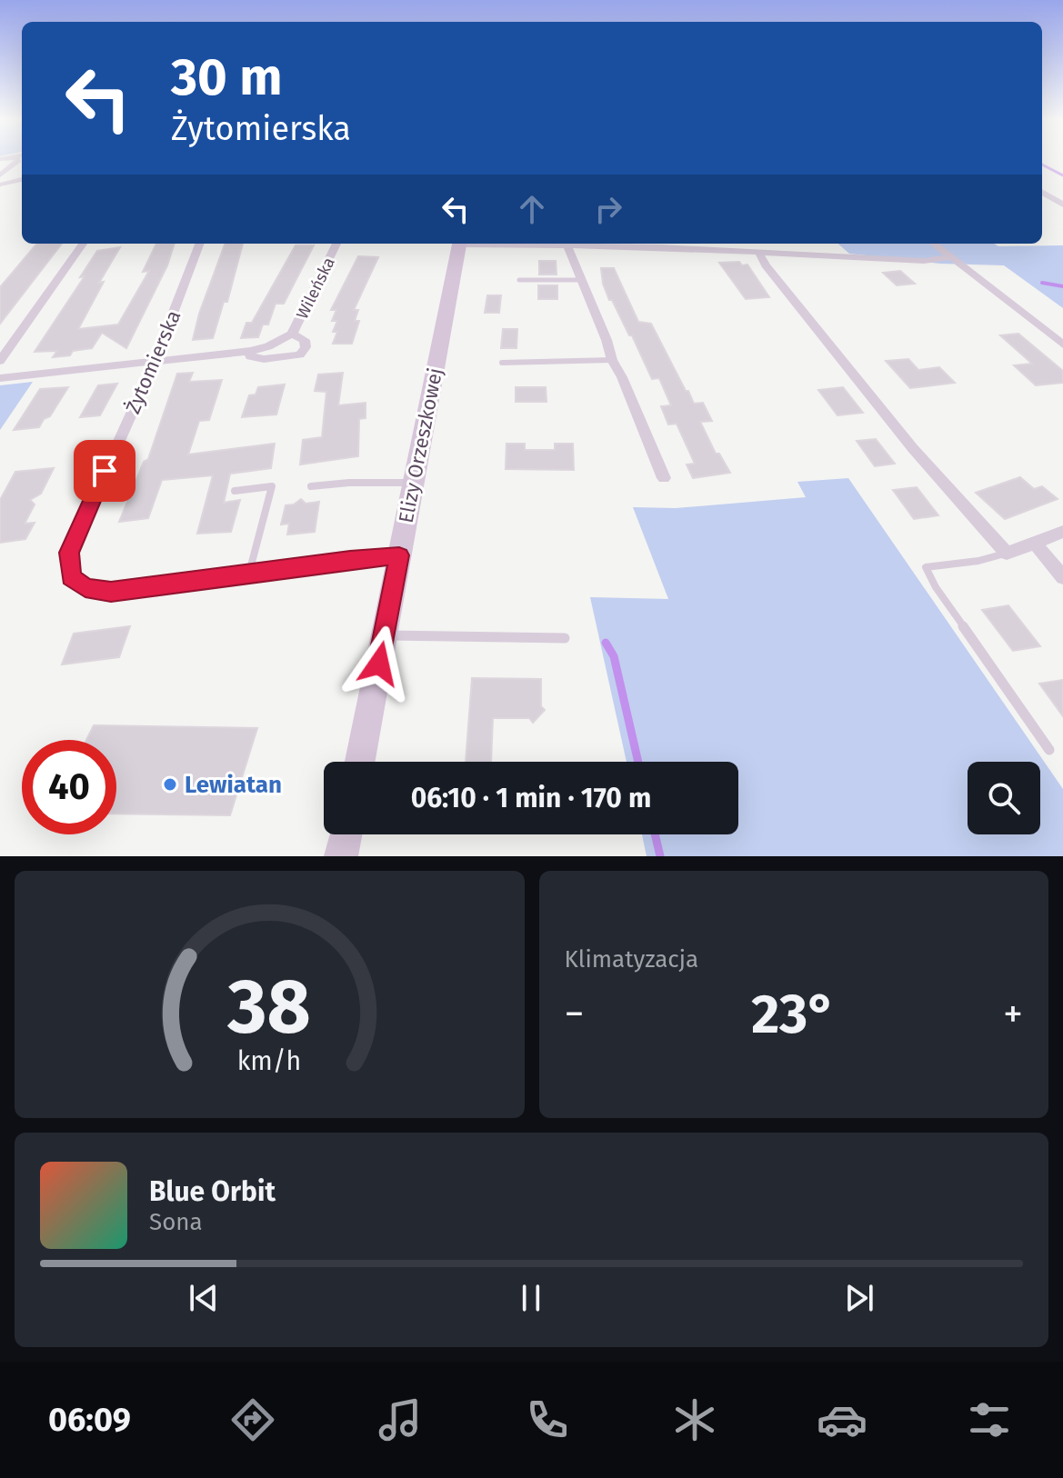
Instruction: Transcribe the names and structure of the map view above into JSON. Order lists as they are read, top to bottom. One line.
{"streets":{"street":["Wileńska","Żytomierska","Elizy Orzeszkowej"]},"crossings":[["Żytomierska","Elizy Orzeszkowej"]],"places":["Lewiatan"],"page":{"turn":["30 m","Żytomierska"],"limit":"40","trip":"06:10 · 1 min · 170 m","tile":"Klimatyzacja","heat":["−","23°","+"],"song":["Blue Orbit","Sona"],"tabs":"06:09","gauge":["38","km/h"]}}
